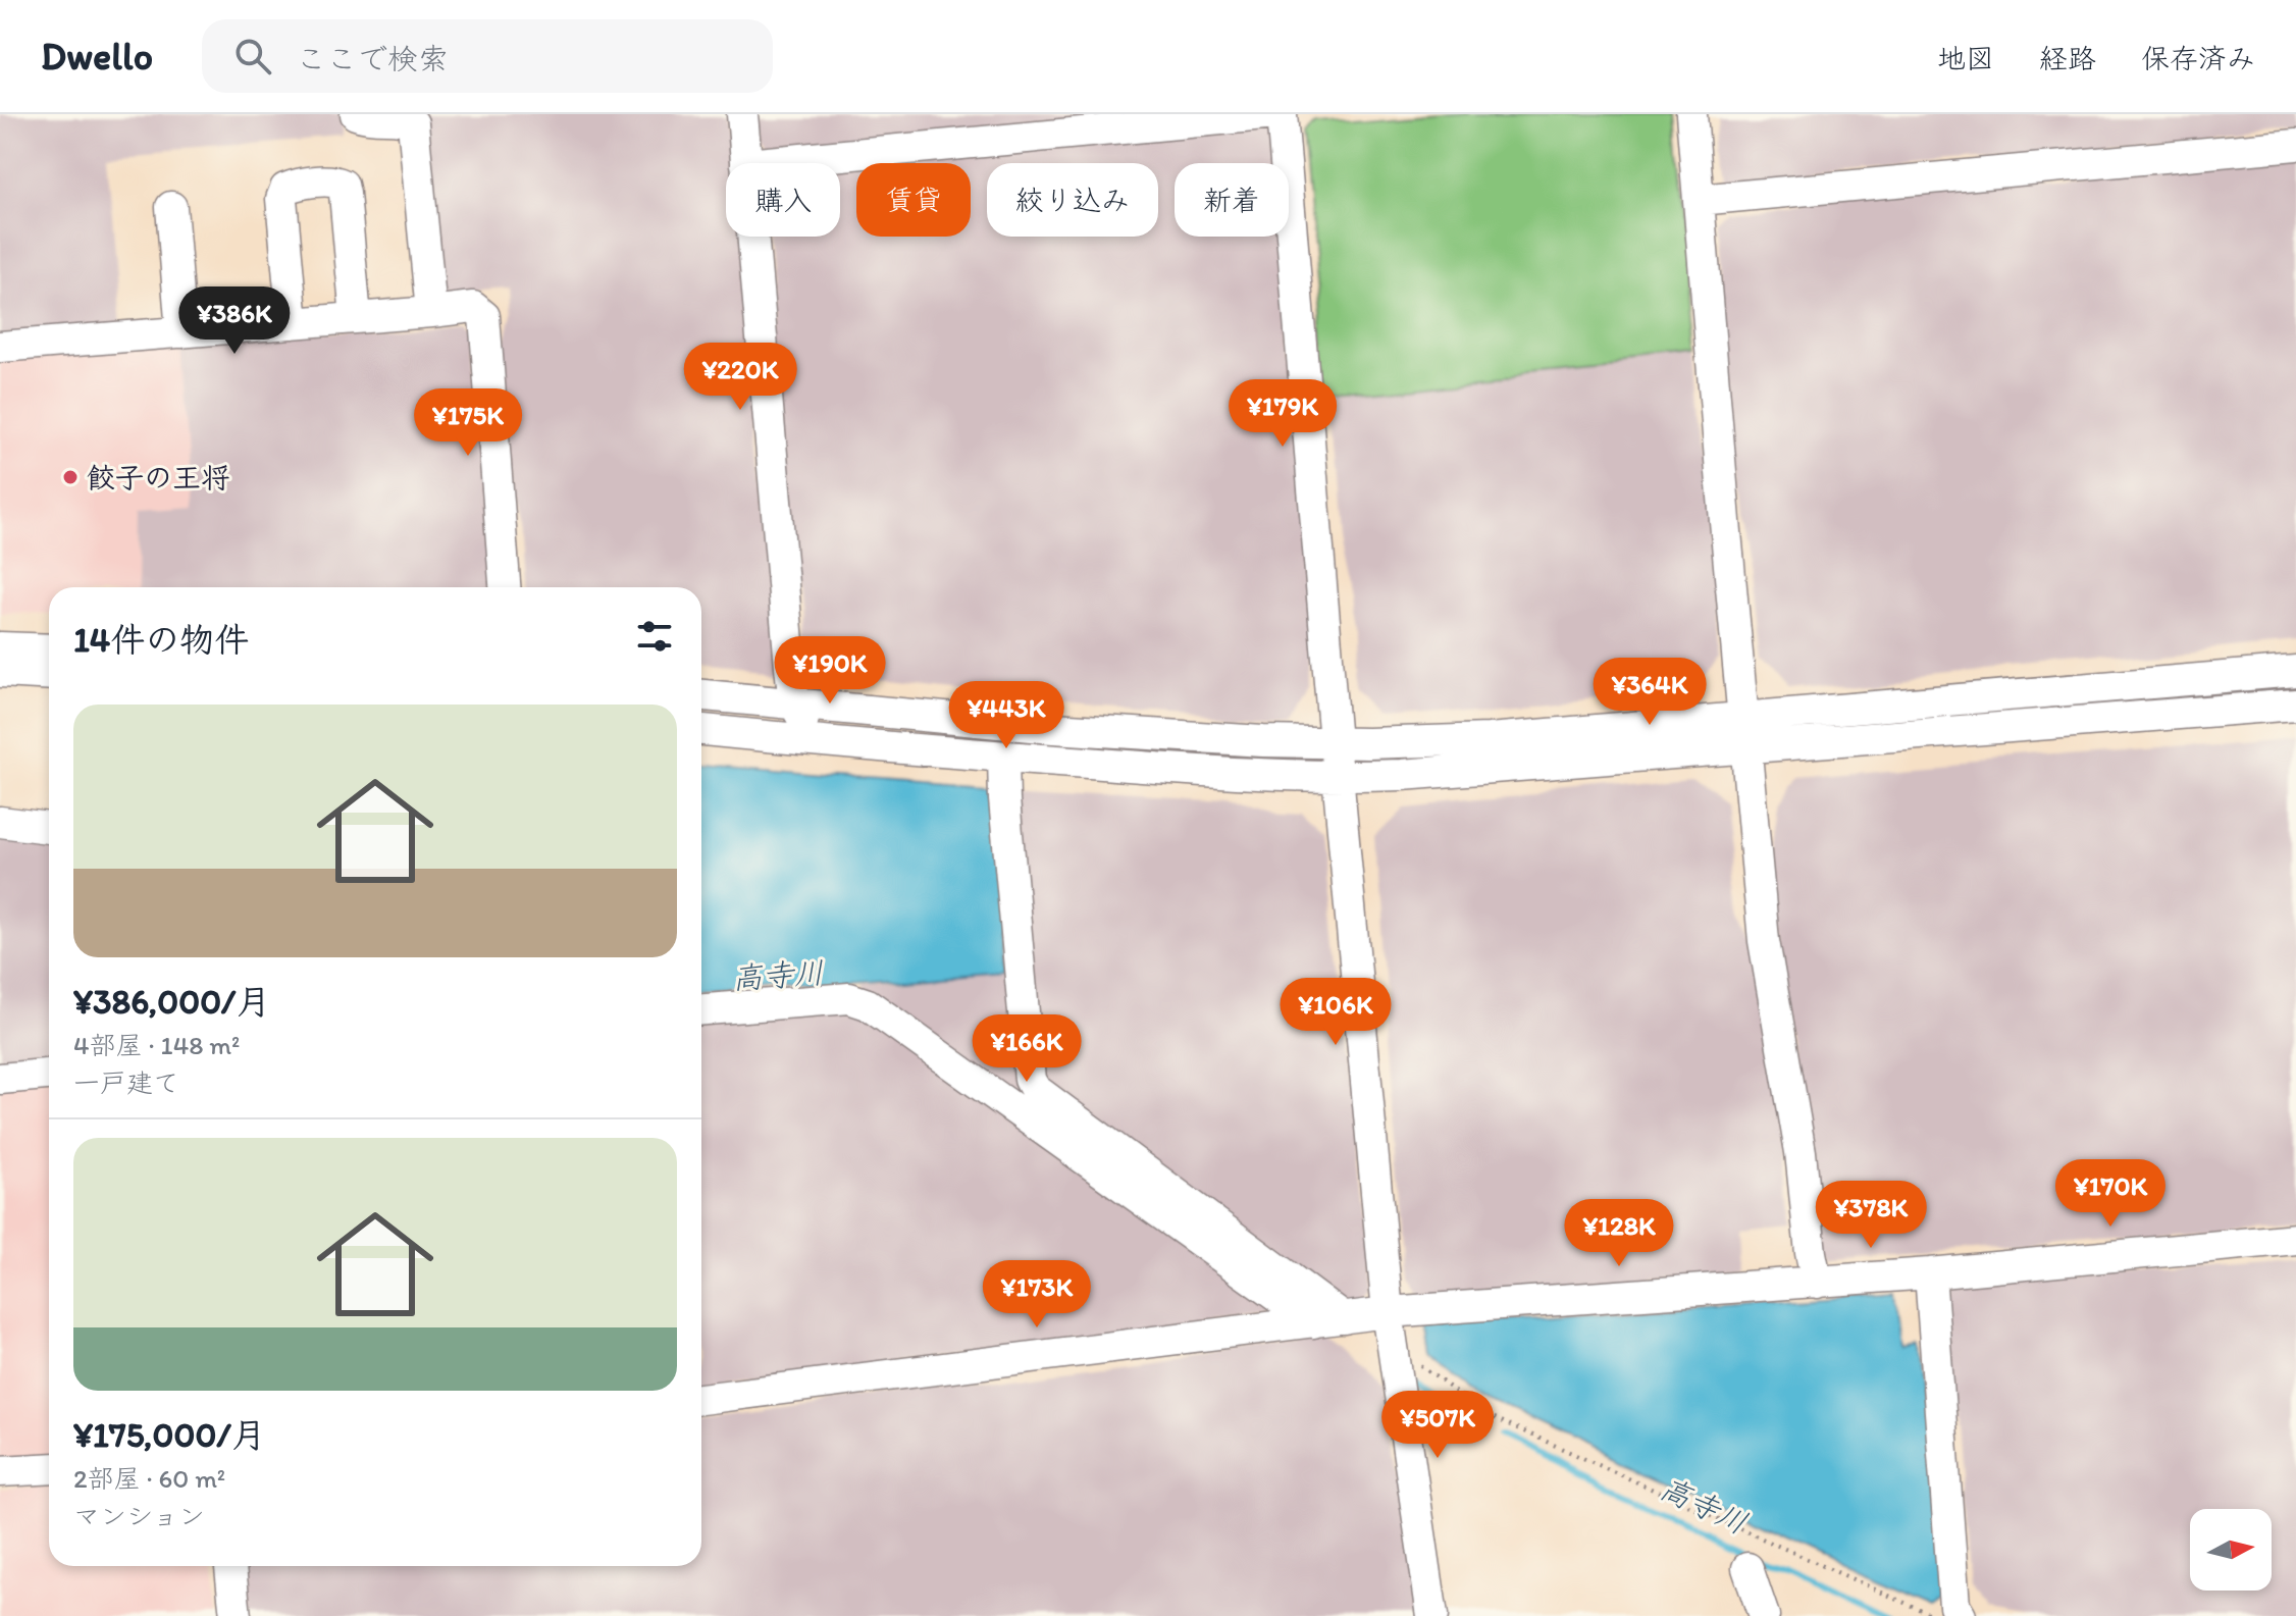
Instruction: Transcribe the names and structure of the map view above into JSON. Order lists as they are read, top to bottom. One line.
{"water":["高寺川"],"places":["餃子の王将"],"north":"right","page":{"header":"Dwello","search":"ここで検索","nav":["地図","経路","保存済み"],"chip":["購入","賃貸","絞り込み","新着"],"price":["¥386K","¥220K","¥179K","¥175K","¥190K","¥364K","¥443K","¥106K","¥166K","¥170K","¥378K","¥128K","¥173K","¥507K"],"heading":"14件の物件","list":[{"name":"¥386,000/月","note":"4部屋 · 148 m² · 一戸建て"},{"name":"¥175,000/月","note":"2部屋 · 60 m² · マンション"}]}}
